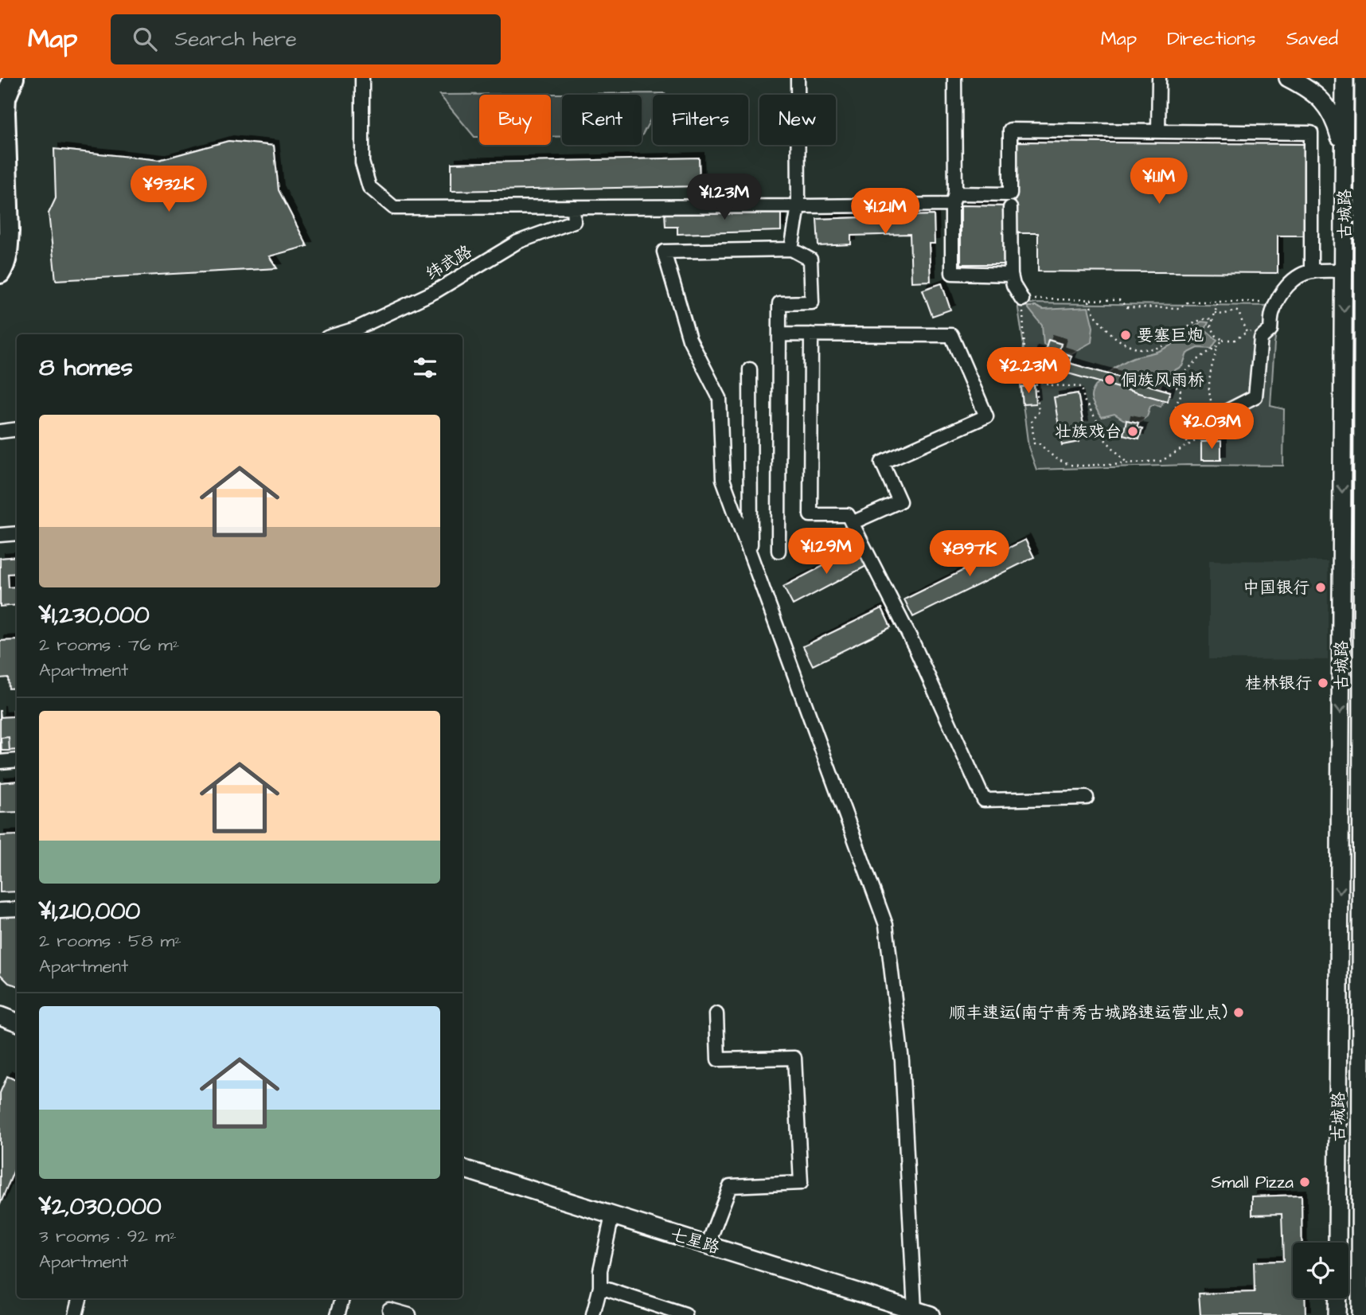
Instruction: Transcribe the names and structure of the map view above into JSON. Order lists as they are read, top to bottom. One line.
{"streets":{"main road":["古城路","七星路"],"street":["纬武路"]},"places":["要塞巨炮","侗族风雨桥","壮族戏台","中国银行","桂林银行","顺丰速运(南宁青秀古城路速运营业点)","Small Pizza"],"page":{"header":"Map","search":"Search here","nav":["Map","Directions","Saved"],"chip":["Buy","Rent","Filters","New"],"price":["¥1.1M","¥932K","¥1.23M","¥1.21M","¥2.23M","¥2.03M","¥1.29M","¥897K"],"heading":"8 homes","list":[{"name":"¥1,230,000","note":"2 rooms · 76 m² · Apartment"},{"name":"¥1,210,000","note":"2 rooms · 58 m² · Apartment"},{"name":"¥2,030,000","note":"3 rooms · 92 m² · Apartment"}]}}
